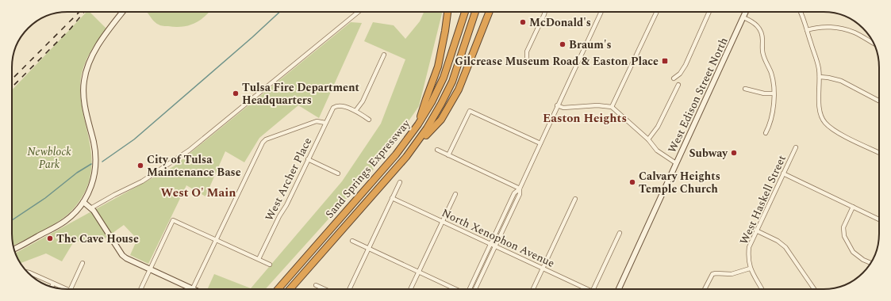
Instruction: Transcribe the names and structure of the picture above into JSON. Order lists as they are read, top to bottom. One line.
{"streets":{"highway":["Sand Springs Expressway"],"main road":["West Edison Street North"],"street":["West Archer Place","West Haskell Street","North Xenophon Avenue"]},"districts":["Easton Heights","West O' Main"],"parks":["Newblock Park"],"places":{"other":["McDonald's","Braum's","Tulsa Fire Department Headquarters","Subway","City of Tulsa Maintenance Base","Calvary Heights Temple Church","The Cave House"],"transit":["Gilcrease Museum Road & Easton Place"]}}
